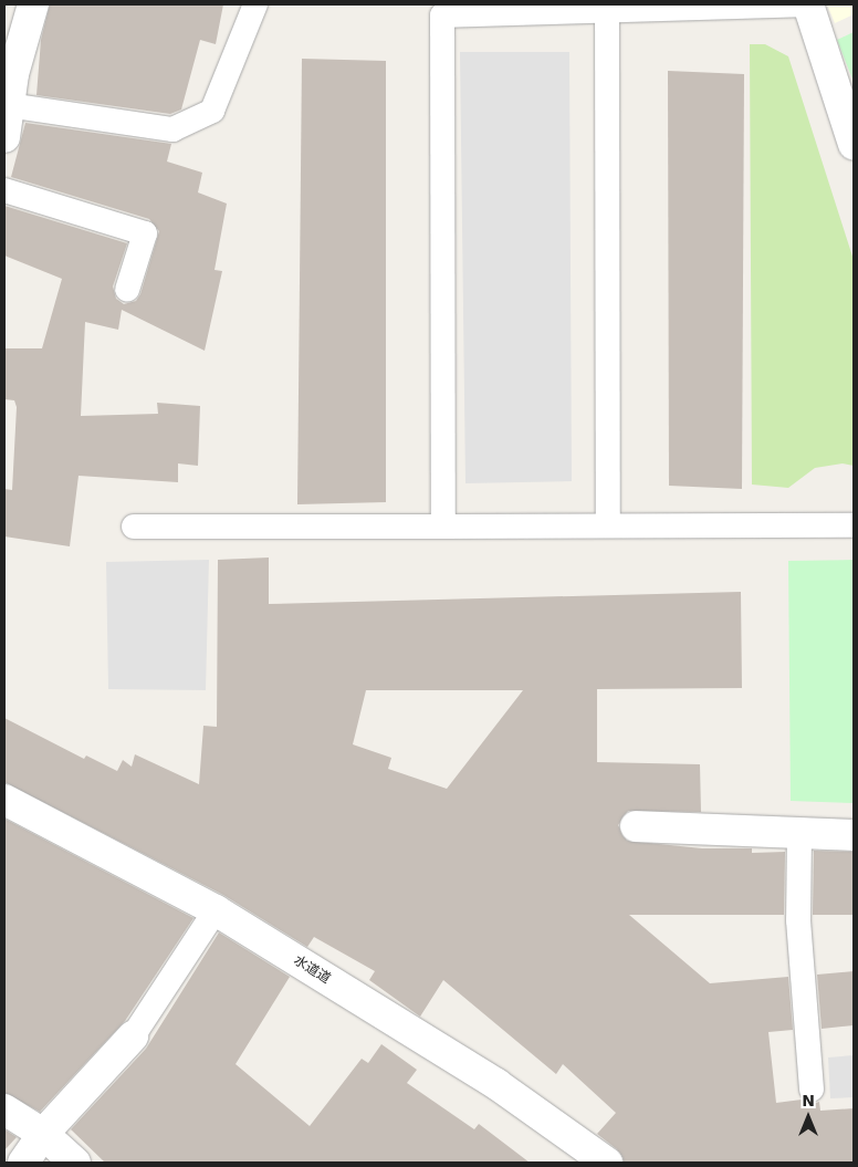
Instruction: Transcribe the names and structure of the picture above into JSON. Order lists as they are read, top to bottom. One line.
{"streets":{"street":["水道道"]},"north":"top"}
